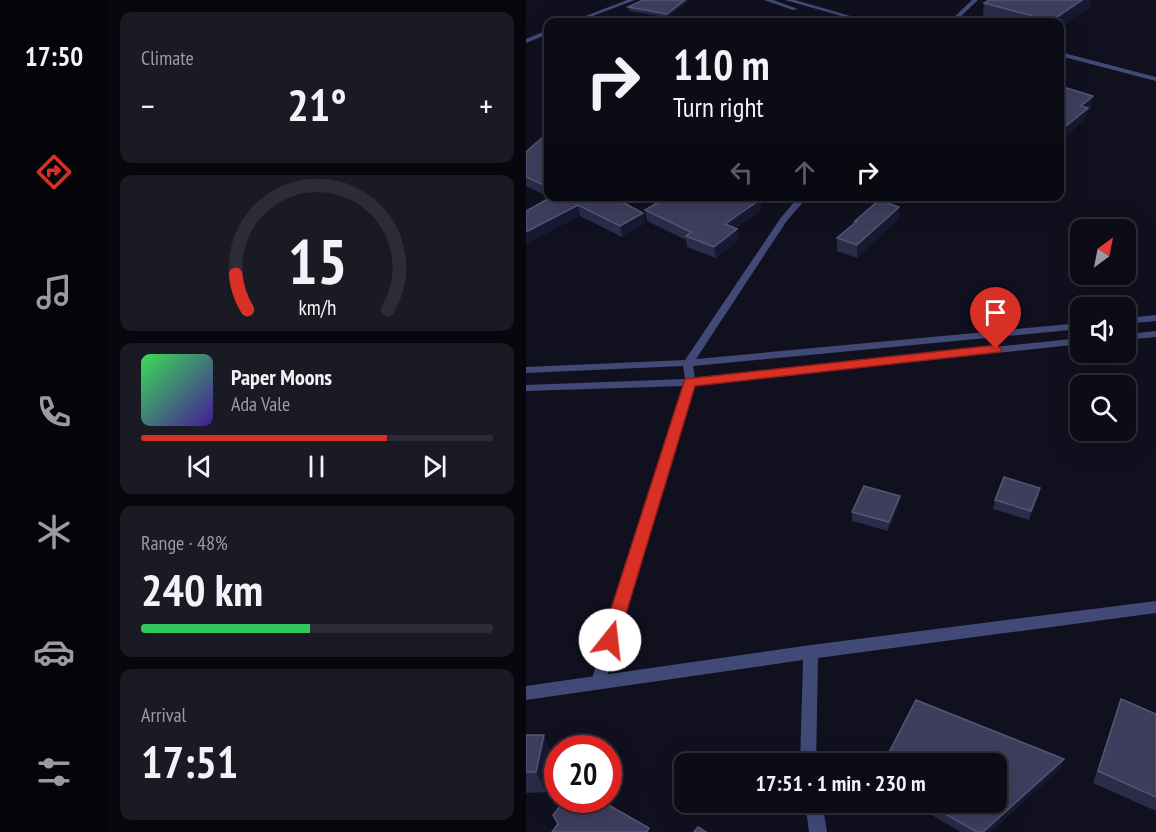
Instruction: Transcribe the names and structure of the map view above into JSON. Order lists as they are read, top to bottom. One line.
{"north":"top right","page":{"tabs":"17:50","tile":["Climate",["Range · 48%","240 km"],["Arrival","17:51"]],"turn":["110 m","Turn right"],"heat":["−","21°","+"],"song":["Paper Moons","Ada Vale"],"limit":"20","trip":"17:51 · 1 min · 230 m","gauge":["15","km/h"]}}
